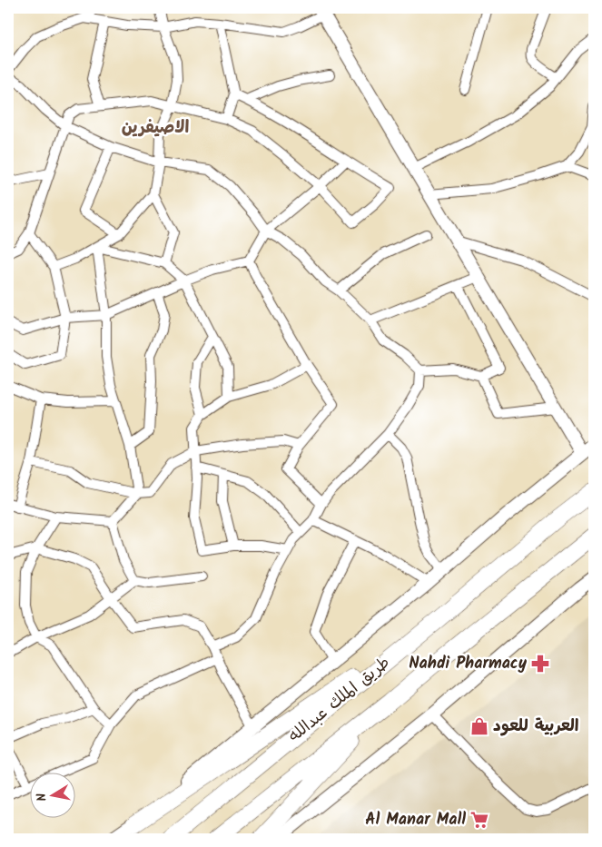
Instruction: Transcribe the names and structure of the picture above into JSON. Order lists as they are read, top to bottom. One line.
{"streets":{"highway":["طريق الملك عبدالله"]},"districts":["الاصيفرين"],"places":{"pharmacy":["Nahdi Pharmacy"],"shop":["العربية للعود"],"supermarket":["Al Manar Mall"]},"north":"left"}
